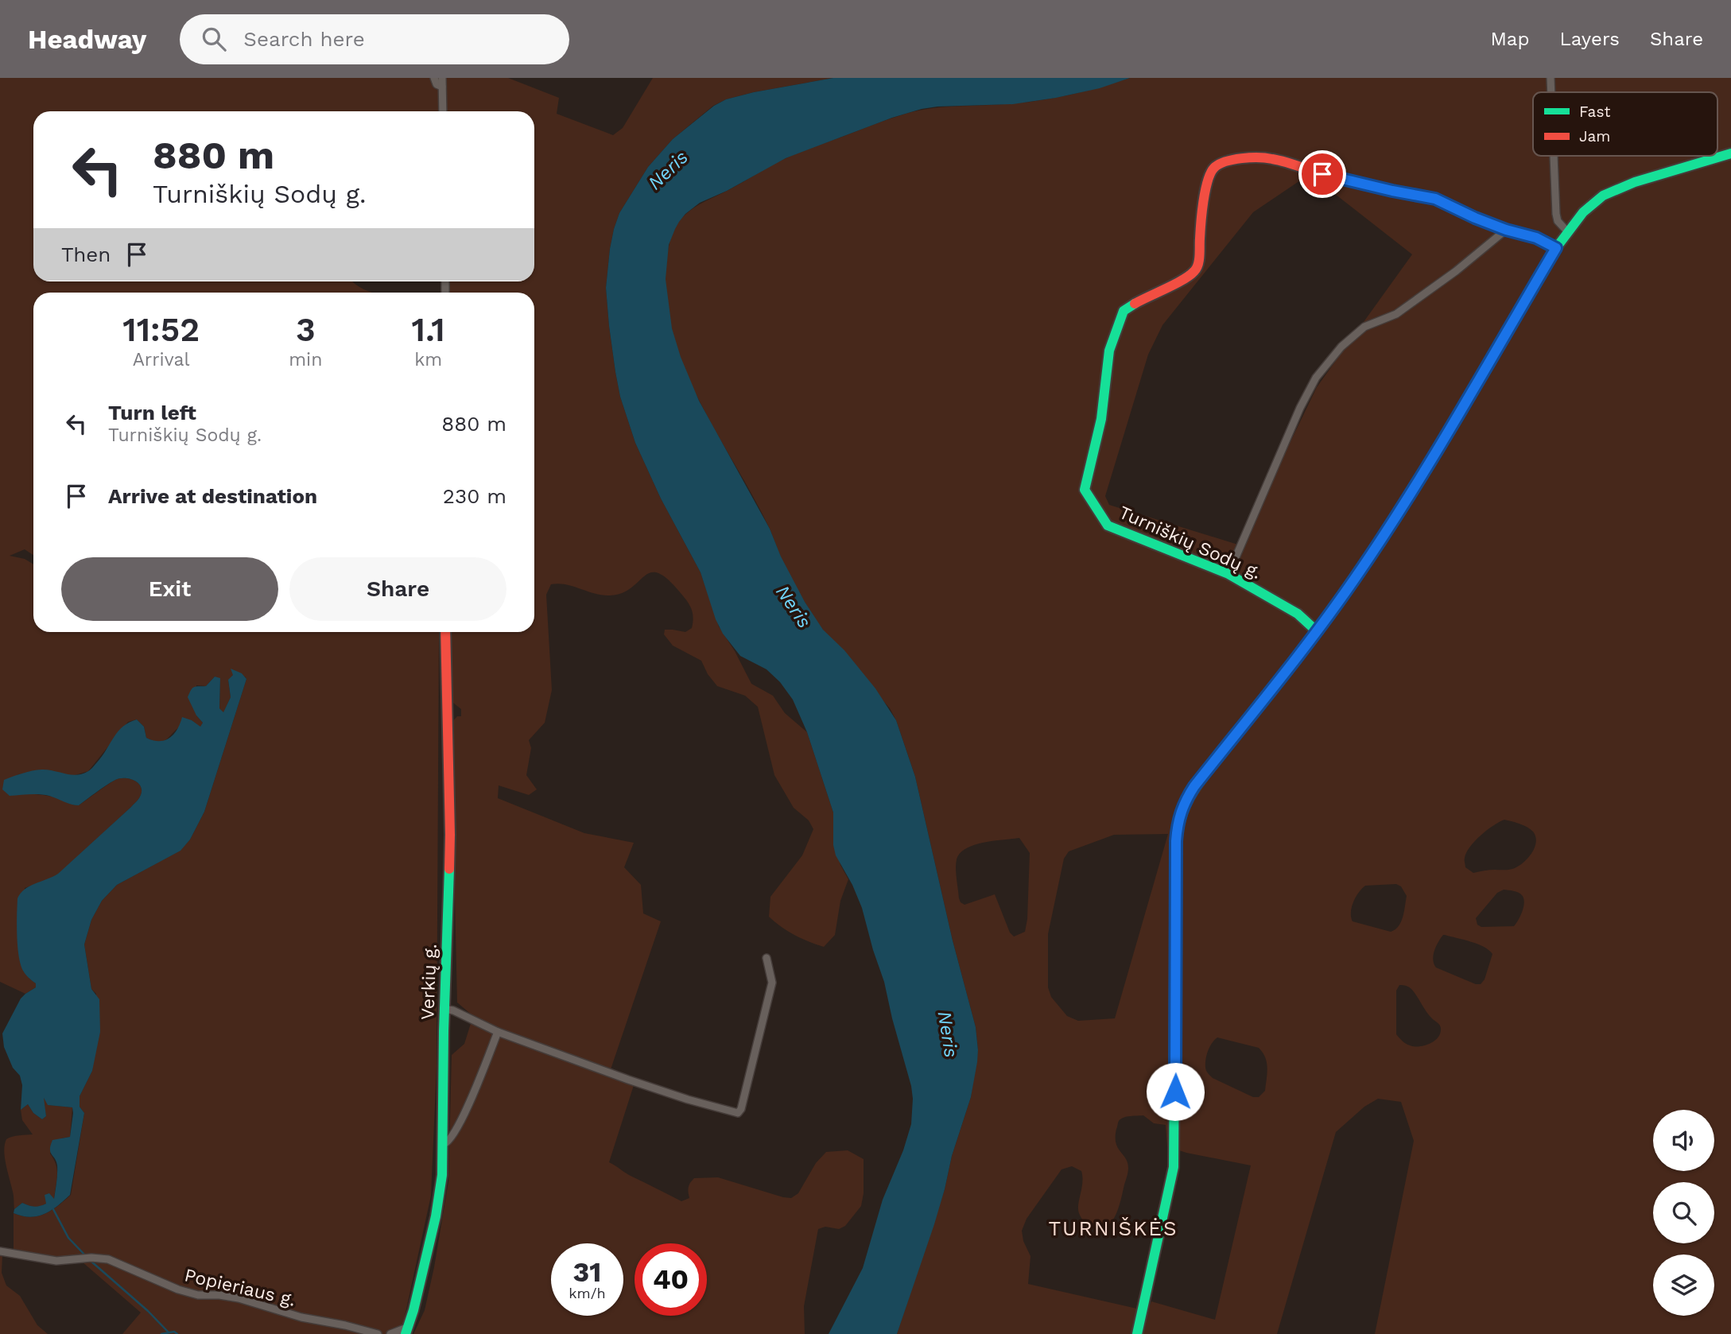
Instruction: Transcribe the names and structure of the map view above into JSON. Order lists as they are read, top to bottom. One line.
{"streets":{"street":["Turniškių Sodų g.","Verkių g.","Popieriaus g."]},"districts":["TURNIŠKĖS"],"water":["Neris"],"legend":["Fast","Jam"],"page":{"header":"Headway","search":"Search here","nav":["Map","Layers","Share"],"turn":["880 m","Turniškių Sodų g."],"then":"Then","eta":["11:52","Arrival","3","min","1.1","km"],"list":[{"name":"Turn left","note":"Turniškių Sodų g.","value":"880 m"},{"name":"Arrive at destination","value":"230 m"}],"buttons":["Exit","Share"],"speed":"31 km/h","limit":"40"}}
